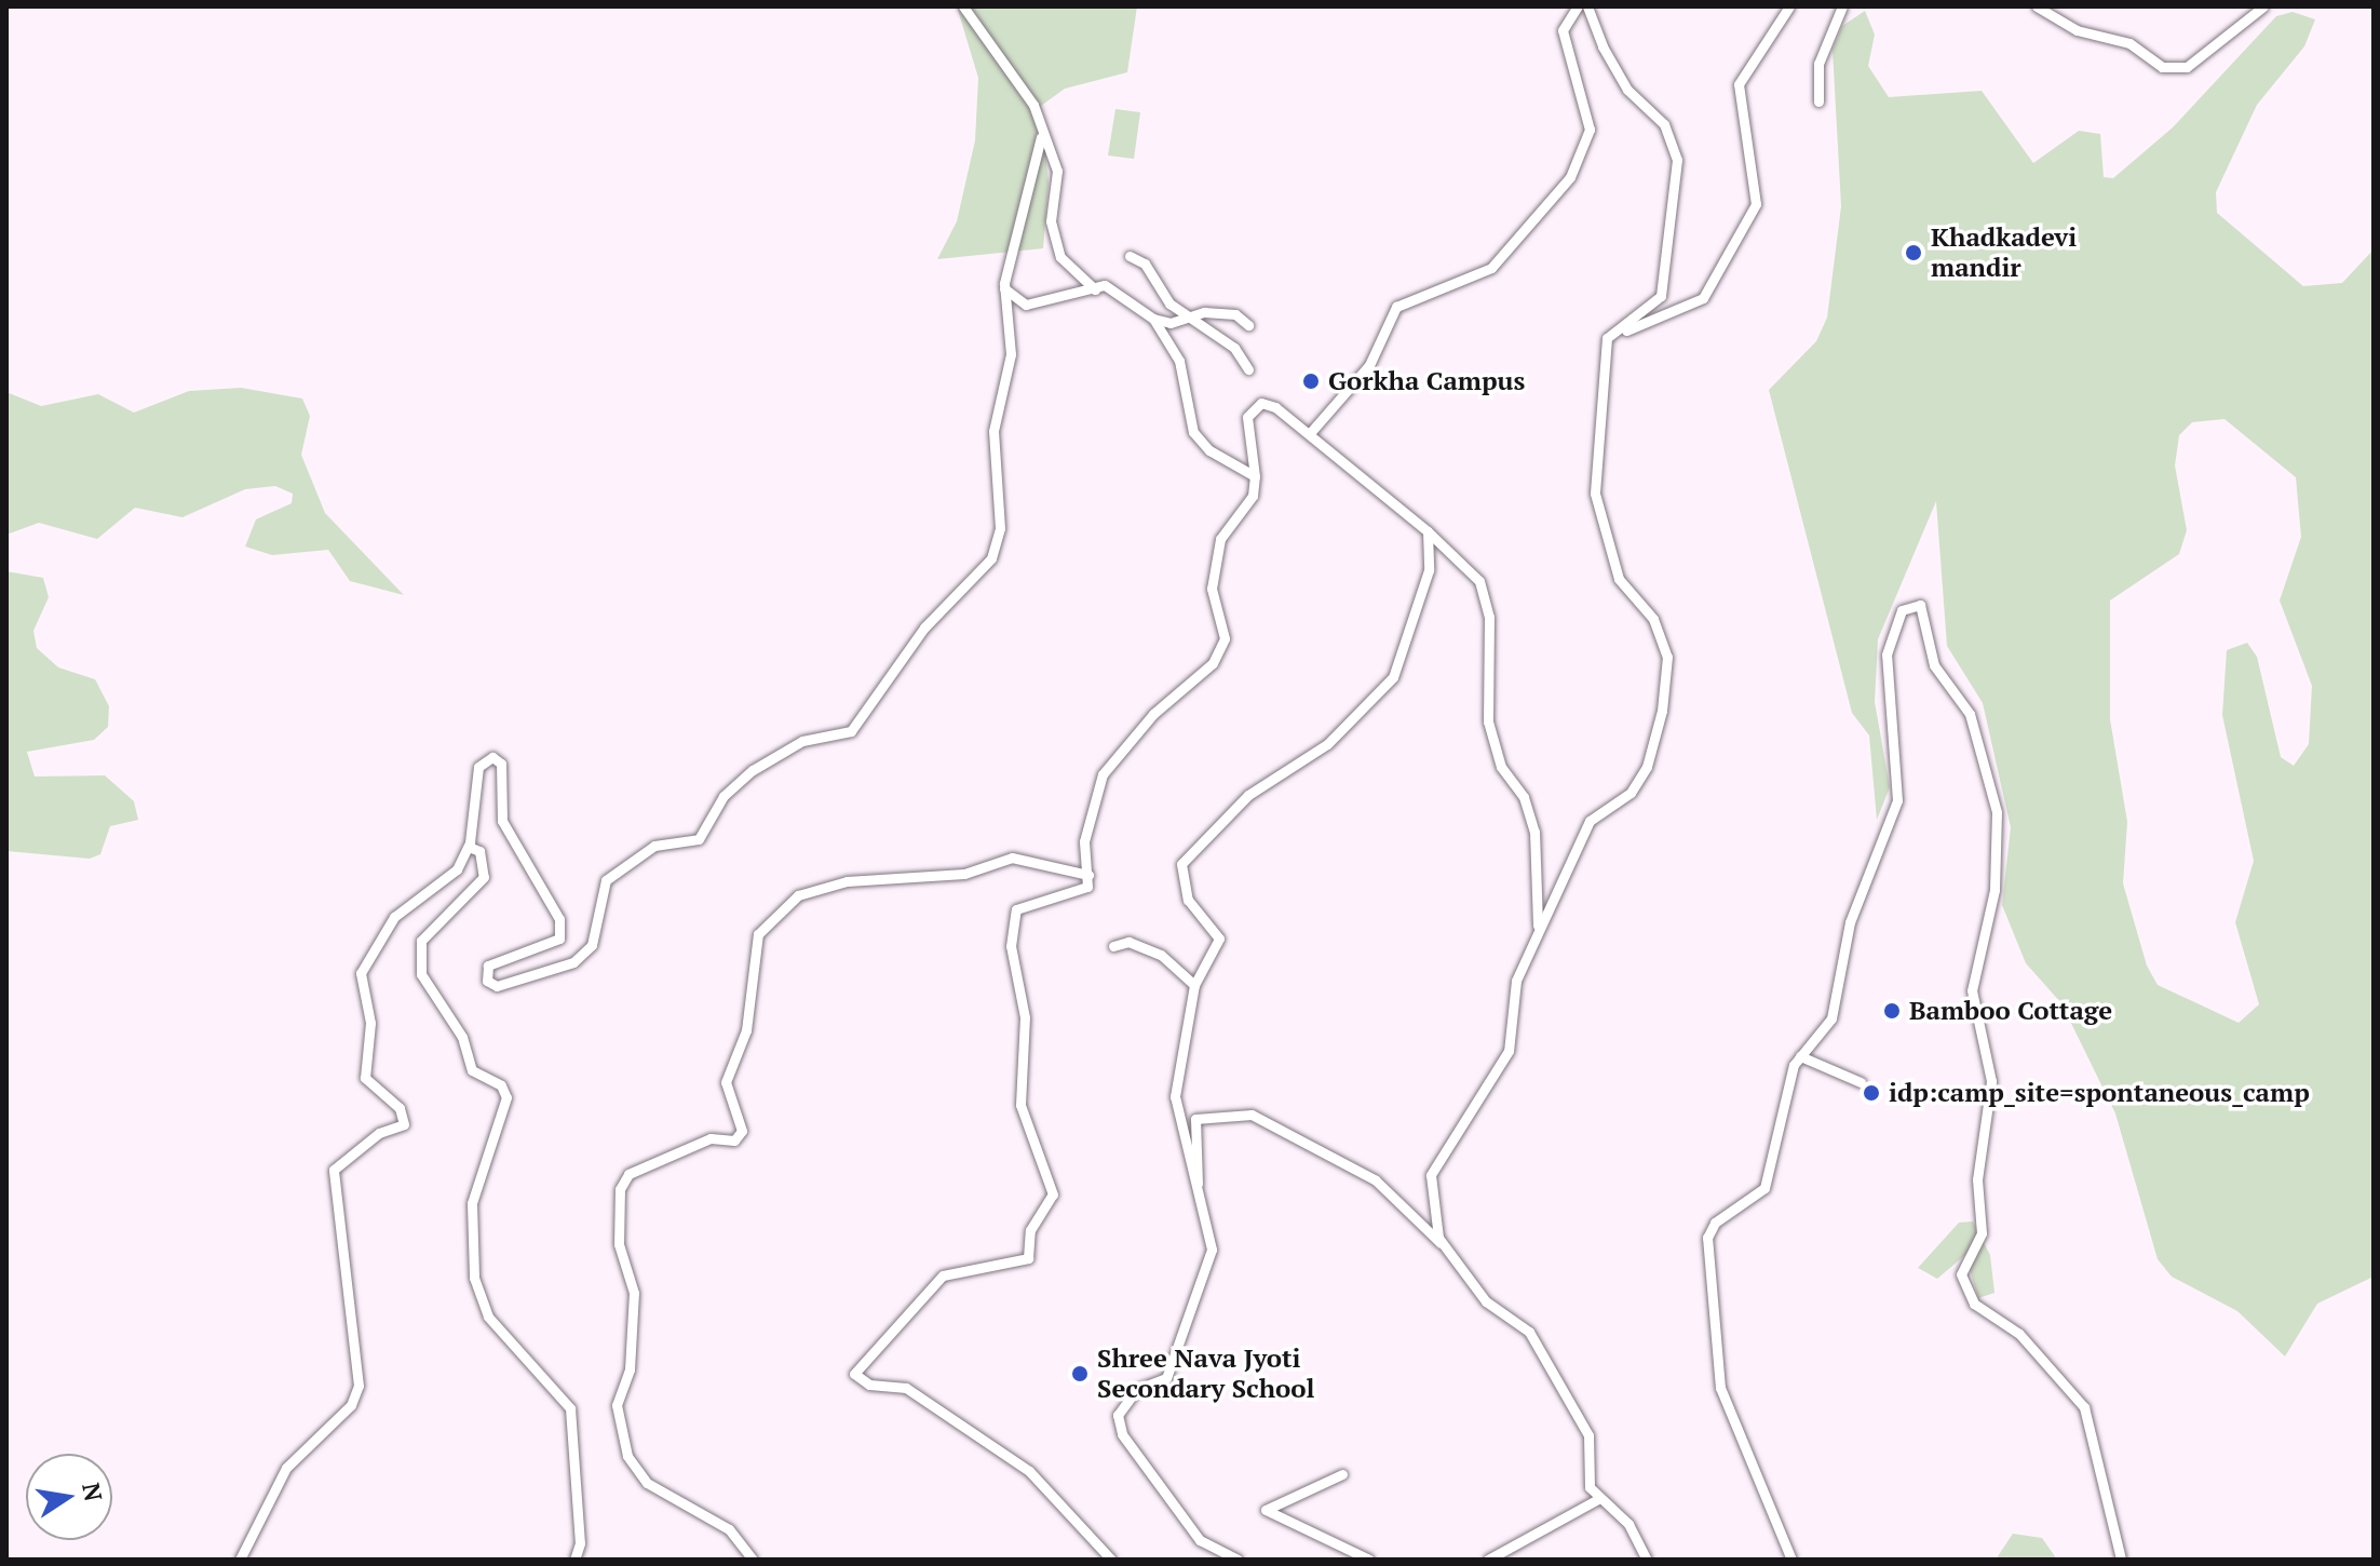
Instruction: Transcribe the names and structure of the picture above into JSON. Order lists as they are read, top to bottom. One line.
{"places":["Khadkadevi mandir","Gorkha Campus","Bamboo Cottage","idp:camp_site=spontaneous_camp","Shree Nava Jyoti Secondary School"],"north":"right"}
